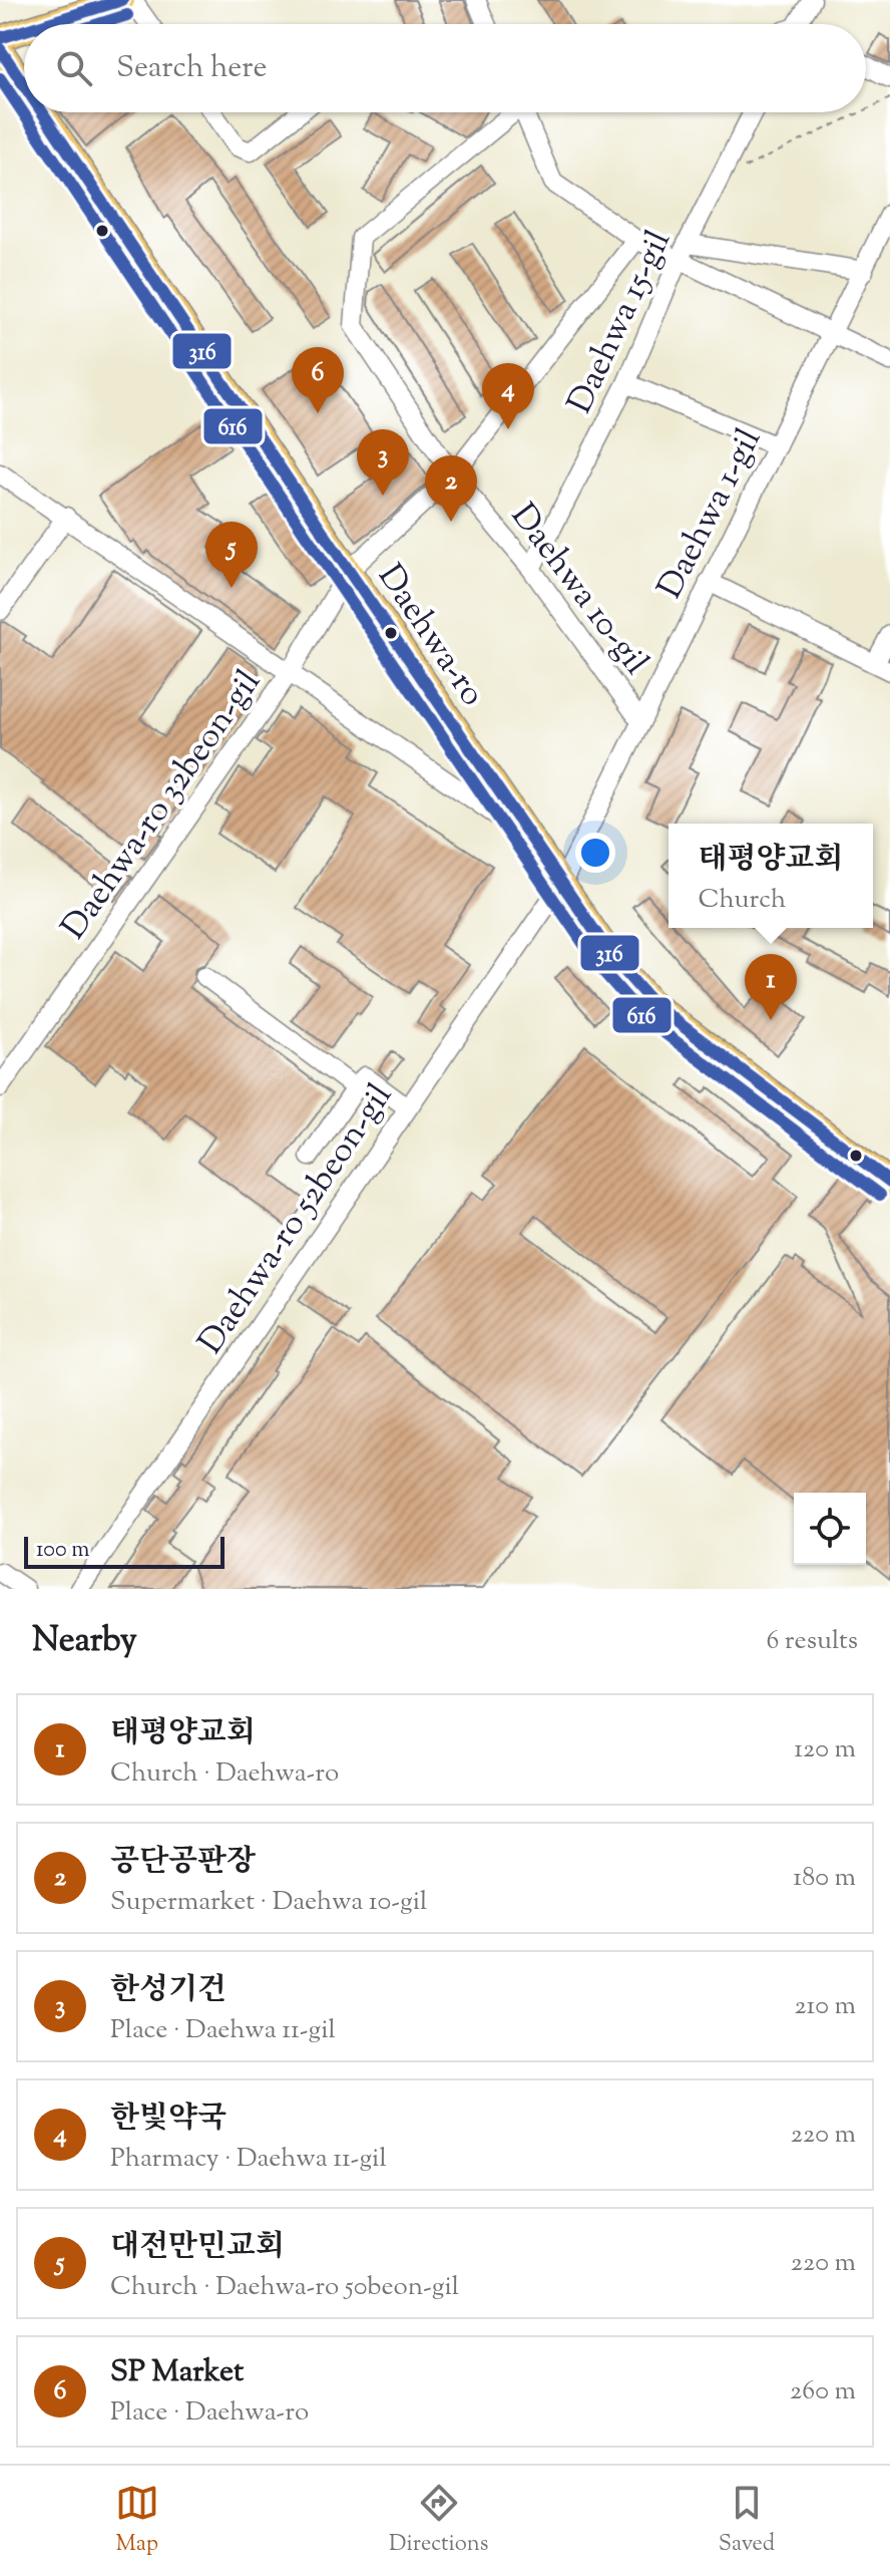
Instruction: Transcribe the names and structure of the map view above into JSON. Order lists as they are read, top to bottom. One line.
{"streets":{"main road":["Daehwa-ro"],"street":["Daehwa 15-gil","Daehwa 1-gil","Daehwa 10-gil","Daehwa-ro 32beon-gil","Daehwa-ro 52beon-gil"]},"crossings":[["Daehwa 15-gil","Daehwa 10-gil"],["Daehwa 1-gil","Daehwa 10-gil"],["Daehwa 1-gil","Daehwa-ro"],["Daehwa 1-gil","Daehwa-ro 52beon-gil"],["Daehwa 10-gil","Daehwa-ro 32beon-gil"],["Daehwa-ro","Daehwa-ro 32beon-gil"],["Daehwa-ro","Daehwa-ro 52beon-gil"]],"lines":["transit line 316","transit line 616"],"scale_bar":"100 m","page":{"search":"Search here","pins":["6","4","3","2","5","1"],"popup":["태평양교회","Church"],"scale":"100 m","heading":["Nearby","6 results"],"list":[{"mark":"1","name":"태평양교회","note":"Church · Daehwa-ro","value":"120 m"},{"mark":"2","name":"공단공판장","note":"Supermarket · Daehwa 10-gil","value":"180 m"},{"mark":"3","name":"한성기건","note":"Place · Daehwa 11-gil","value":"210 m"},{"mark":"4","name":"한빛약국","note":"Pharmacy · Daehwa 11-gil","value":"220 m"},{"mark":"5","name":"대전만민교회","note":"Church · Daehwa-ro 50beon-gil","value":"220 m"},{"mark":"6","name":"SP Market","note":"Place · Daehwa-ro","value":"260 m"}],"nav":["Map","Directions","Saved"]}}
